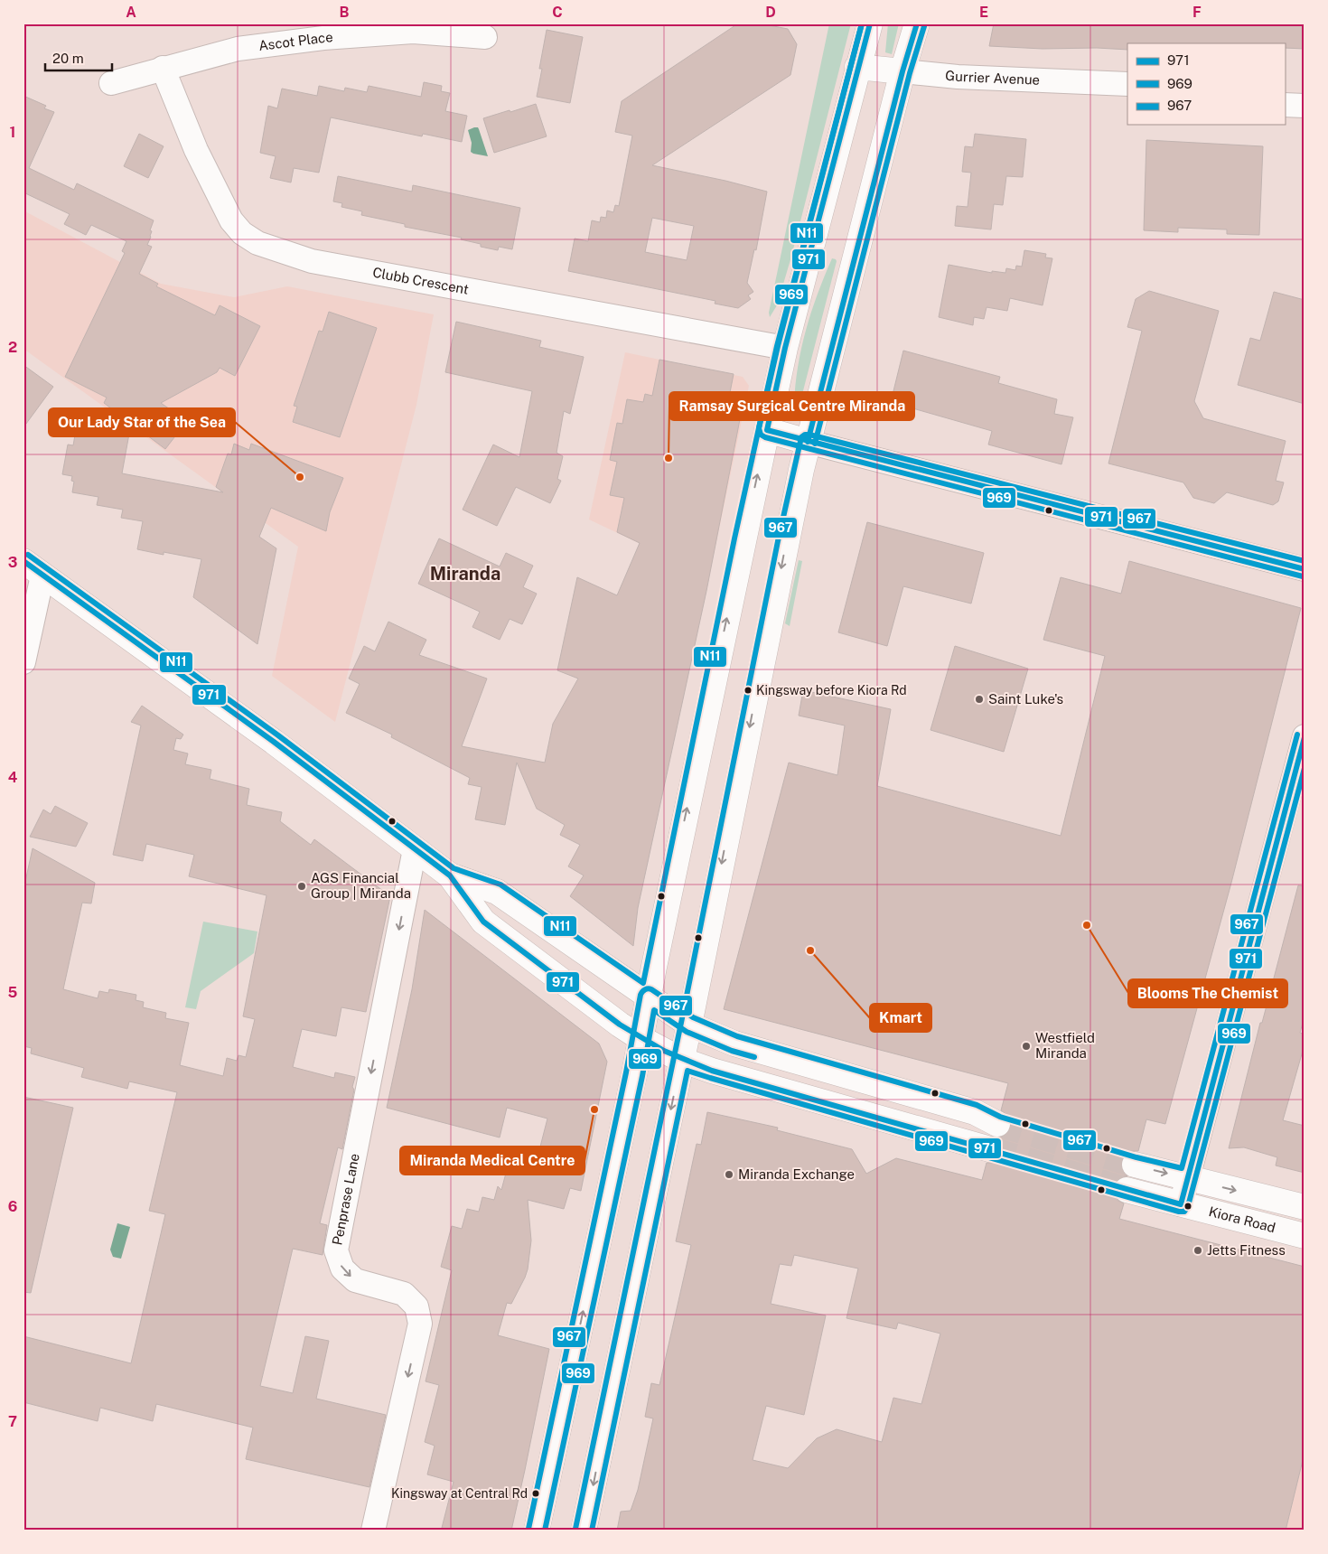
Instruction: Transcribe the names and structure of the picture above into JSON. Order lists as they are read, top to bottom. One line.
{"streets":{"main road":["Gurrier Avenue","Kiora Road"],"street":["Ascot Place","Clubb Crescent","Penprase Lane"]},"crossings":[["Ascot Place","Clubb Crescent"]],"one_way":["Penprase Lane"],"districts":["Miranda"],"places":["Ramsay Surgical Centre Miranda","Our Lady Star of the Sea","Kingsway before Kiora Rd","Saint Luke's","AGS Financial Group | Miranda","Blooms The Chemist","Kmart","Westfield Miranda","Miranda Medical Centre","Miranda Exchange","Jetts Fitness","Kingsway at Central Rd"],"lines":["transit line 971","transit line 969","transit line N11","transit line 967"],"legend":["971","969","967"],"scale_bar":"20 m","grid":{"columns":["A","B","C","D","E","F"],"rows":["1","2","3","4","5","6","7"]}}
